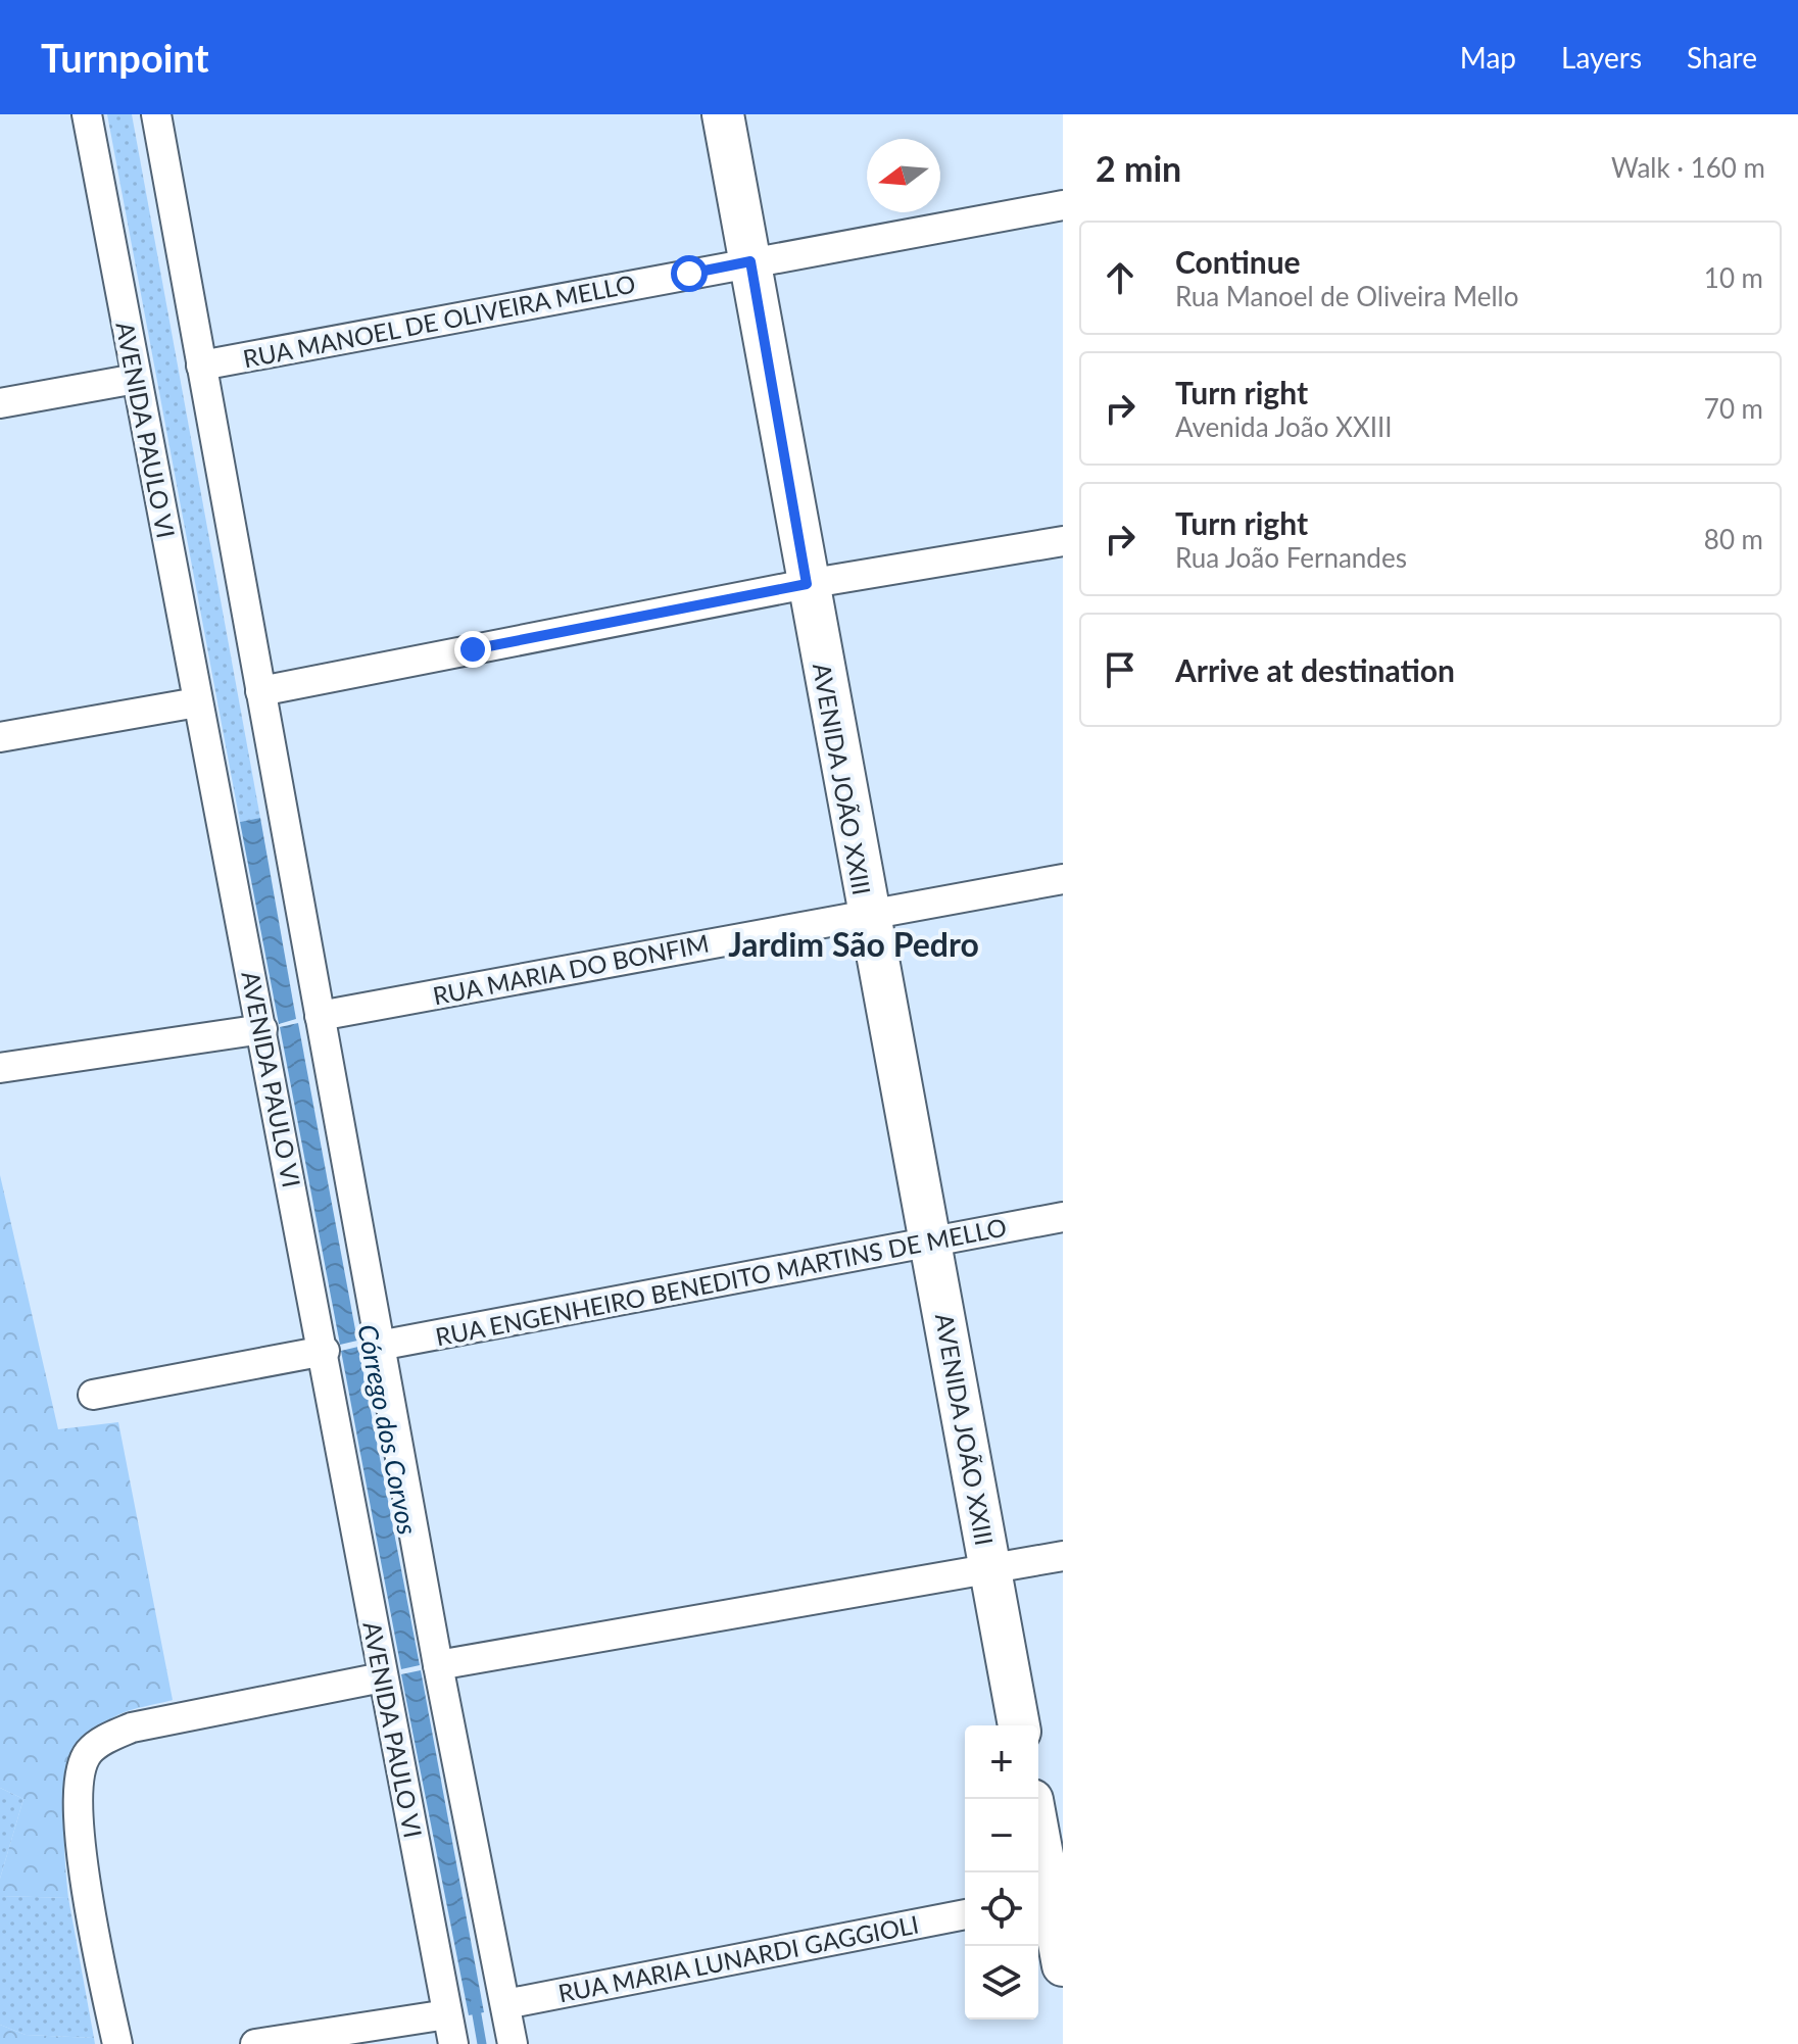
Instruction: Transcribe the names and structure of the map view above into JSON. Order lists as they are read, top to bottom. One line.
{"streets":{"street":["RUA MANOEL DE OLIVEIRA MELLO","AVENIDA PAULO VI","AVENIDA JOÃO XXIII","RUA MARIA DO BONFIM","RUA ENGENHEIRO BENEDITO MARTINS DE MELLO","RUA MARIA LUNARDI GAGGIOLI"]},"crossings":[["RUA MANOEL DE OLIVEIRA MELLO","AVENIDA JOÃO XXIII"],["AVENIDA JOÃO XXIII","RUA MARIA DO BONFIM"],["AVENIDA JOÃO XXIII","RUA ENGENHEIRO BENEDITO MARTINS DE MELLO"]],"districts":["Jardim São Pedro"],"water":["Córrego dos Corvos"],"north":"left","page":{"header":"Turnpoint","nav":["Map","Layers","Share"],"heading":["2 min","Walk · 160 m"],"list":[["Continue","Rua Manoel de Oliveira Mello","10 m"],["Turn right","Avenida João XXIII","70 m"],["Turn right","Rua João Fernandes","80 m"],"Arrive at destination"],"map_buttons":["+","−"]}}
